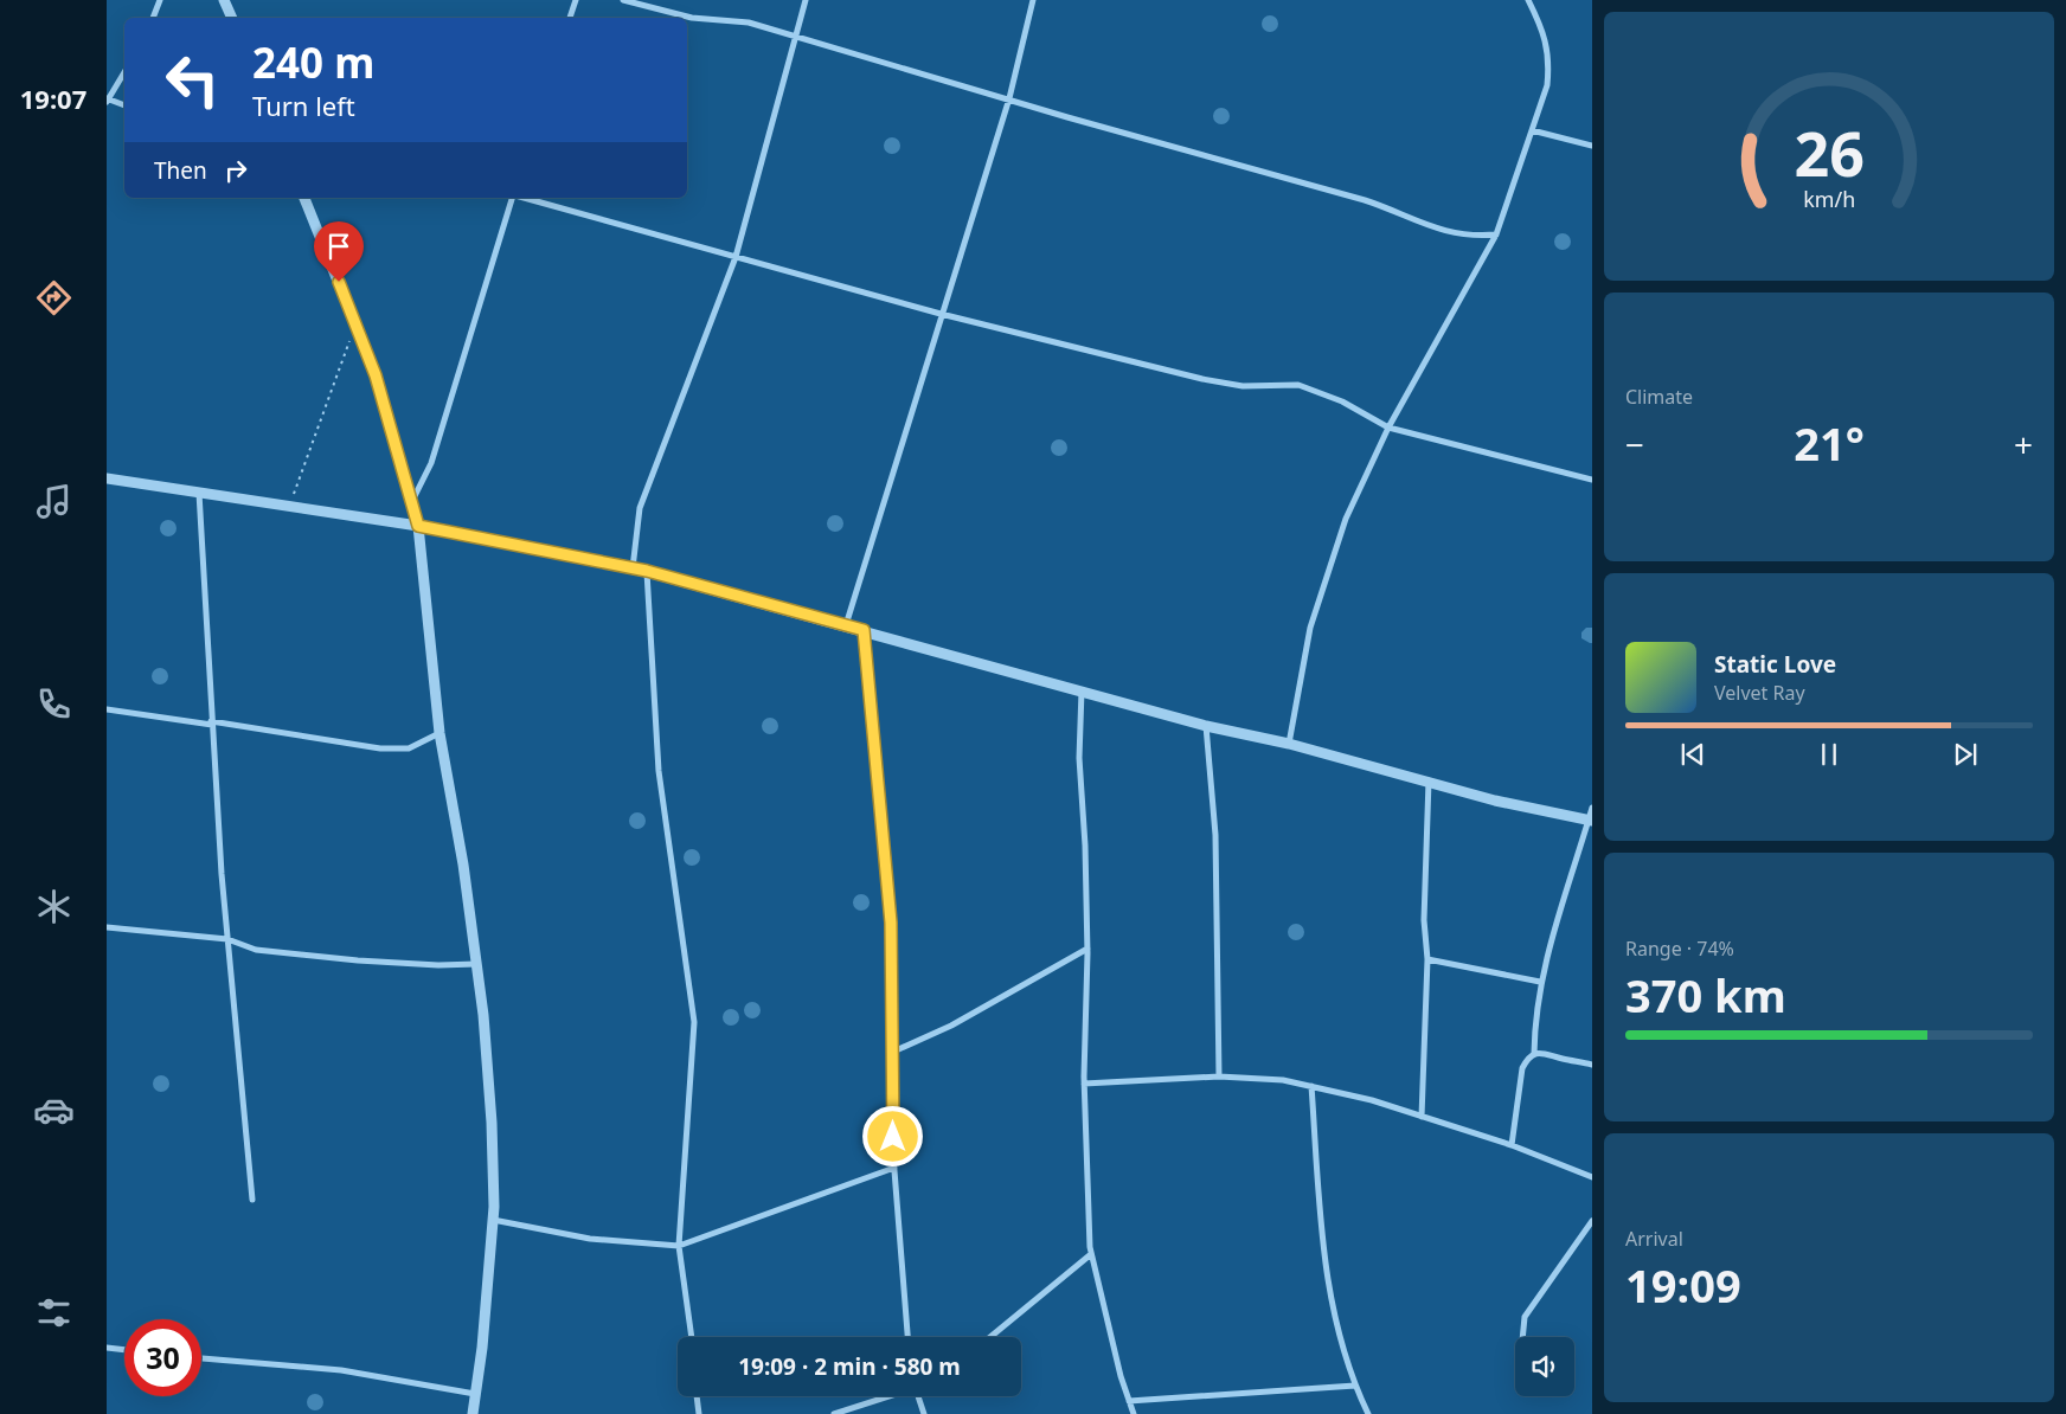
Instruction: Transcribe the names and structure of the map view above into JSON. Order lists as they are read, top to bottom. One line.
{"page":{"tabs":"19:07","turn":["240 m","Turn left"],"then":"Then","tile":["Climate",["Range · 74%","370 km"],["Arrival","19:09"]],"heat":["−","21°","+"],"song":["Static Love","Velvet Ray"],"limit":"30","trip":"19:09 · 2 min · 580 m","gauge":["26","km/h"]}}
